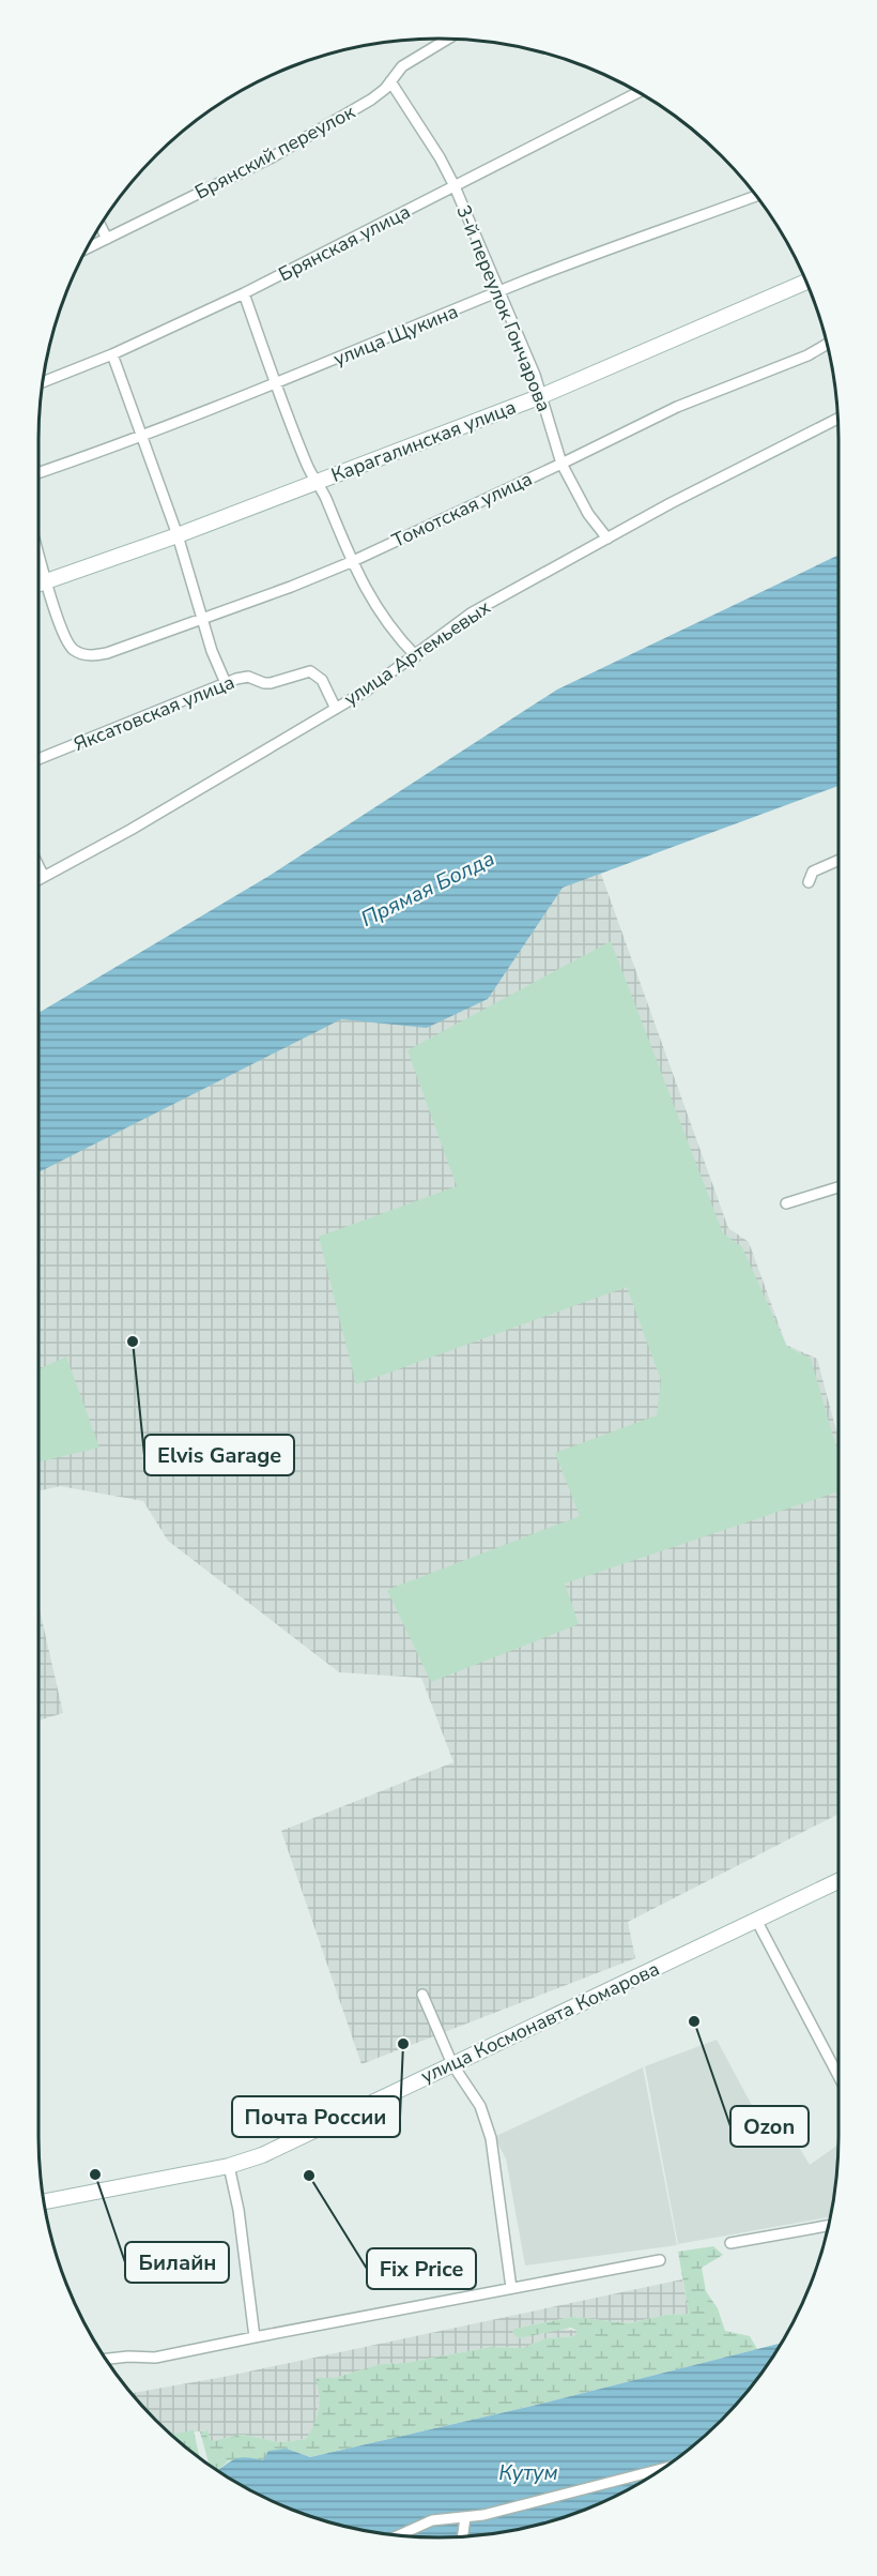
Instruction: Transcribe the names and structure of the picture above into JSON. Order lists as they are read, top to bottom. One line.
{"streets":{"main road":["Карагалинская улица","улица Космонавта Комарова"],"street":["Брянский переулок","Брянская улица","3-й переулок Гончарова","улица Щукина","Томотская улица","улица Артемьевых","Яксатовская улица"]},"crossings":[["Брянский переулок","3-й переулок Гончарова"],["Брянская улица","3-й переулок Гончарова"],["3-й переулок Гончарова","улица Щукина"],["3-й переулок Гончарова","Карагалинская улица"],["3-й переулок Гончарова","Томотская улица"],["3-й переулок Гончарова","улица Артемьевых"],["Карагалинская улица","Томотская улица"],["улица Артемьевых","Яксатовская улица"]],"water":["Прямая Болда","Кутум"],"places":["Elvis Garage","Ozon","Почта России","Билайн","Fix Price"]}
